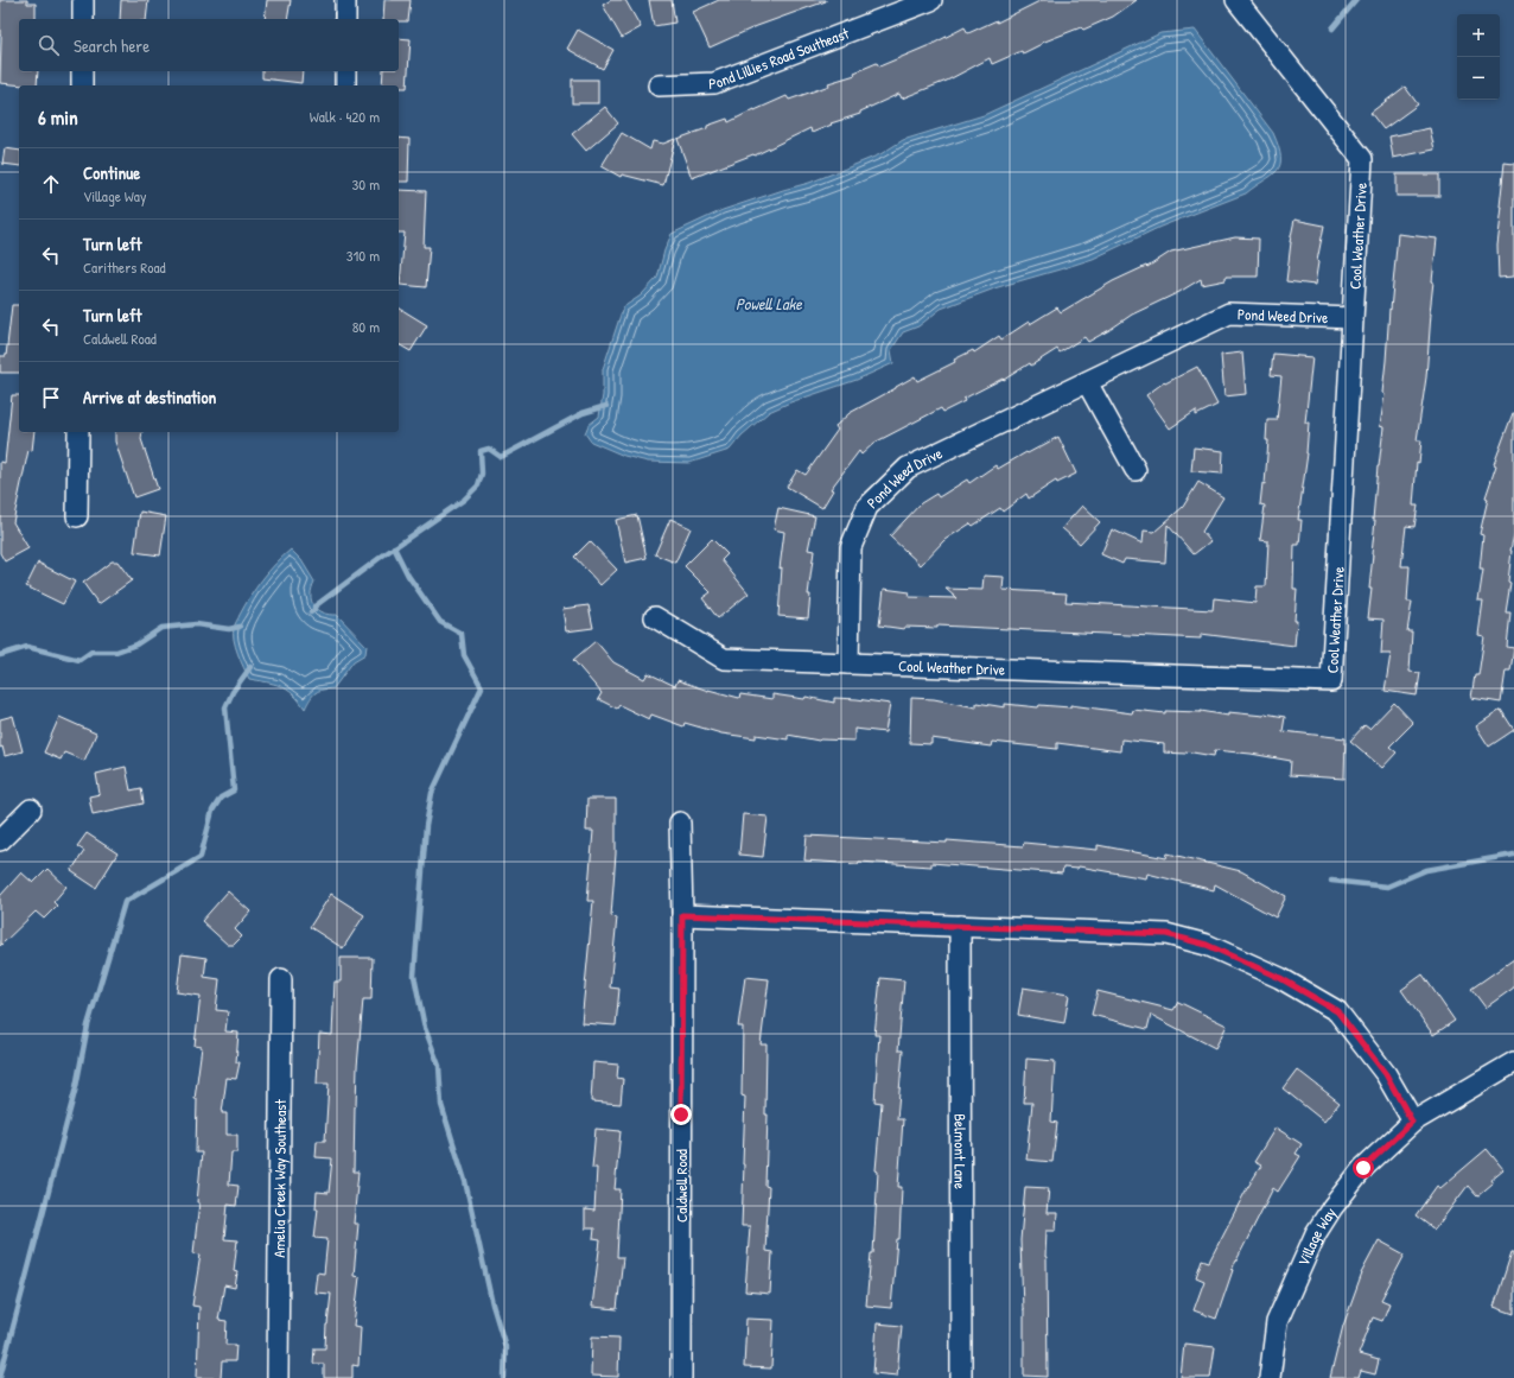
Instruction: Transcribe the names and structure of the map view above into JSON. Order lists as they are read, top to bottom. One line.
{"streets":{"street":["Pond Lillies Road Southeast","Cool Weather Drive","Pond Weed Drive","Belmont Lane","Amelia Creek Way Southeast","Caldwell Road","Village Way"]},"crossings":[["Cool Weather Drive","Pond Weed Drive"]],"water":["Powell Lake"],"page":{"map_buttons":["+","−"],"search":"Search here","heading":["6 min","Walk · 420 m"],"list":[["Continue","Village Way","30 m"],["Turn left","Carithers Road","310 m"],["Turn left","Caldwell Road","80 m"],"Arrive at destination"]}}
